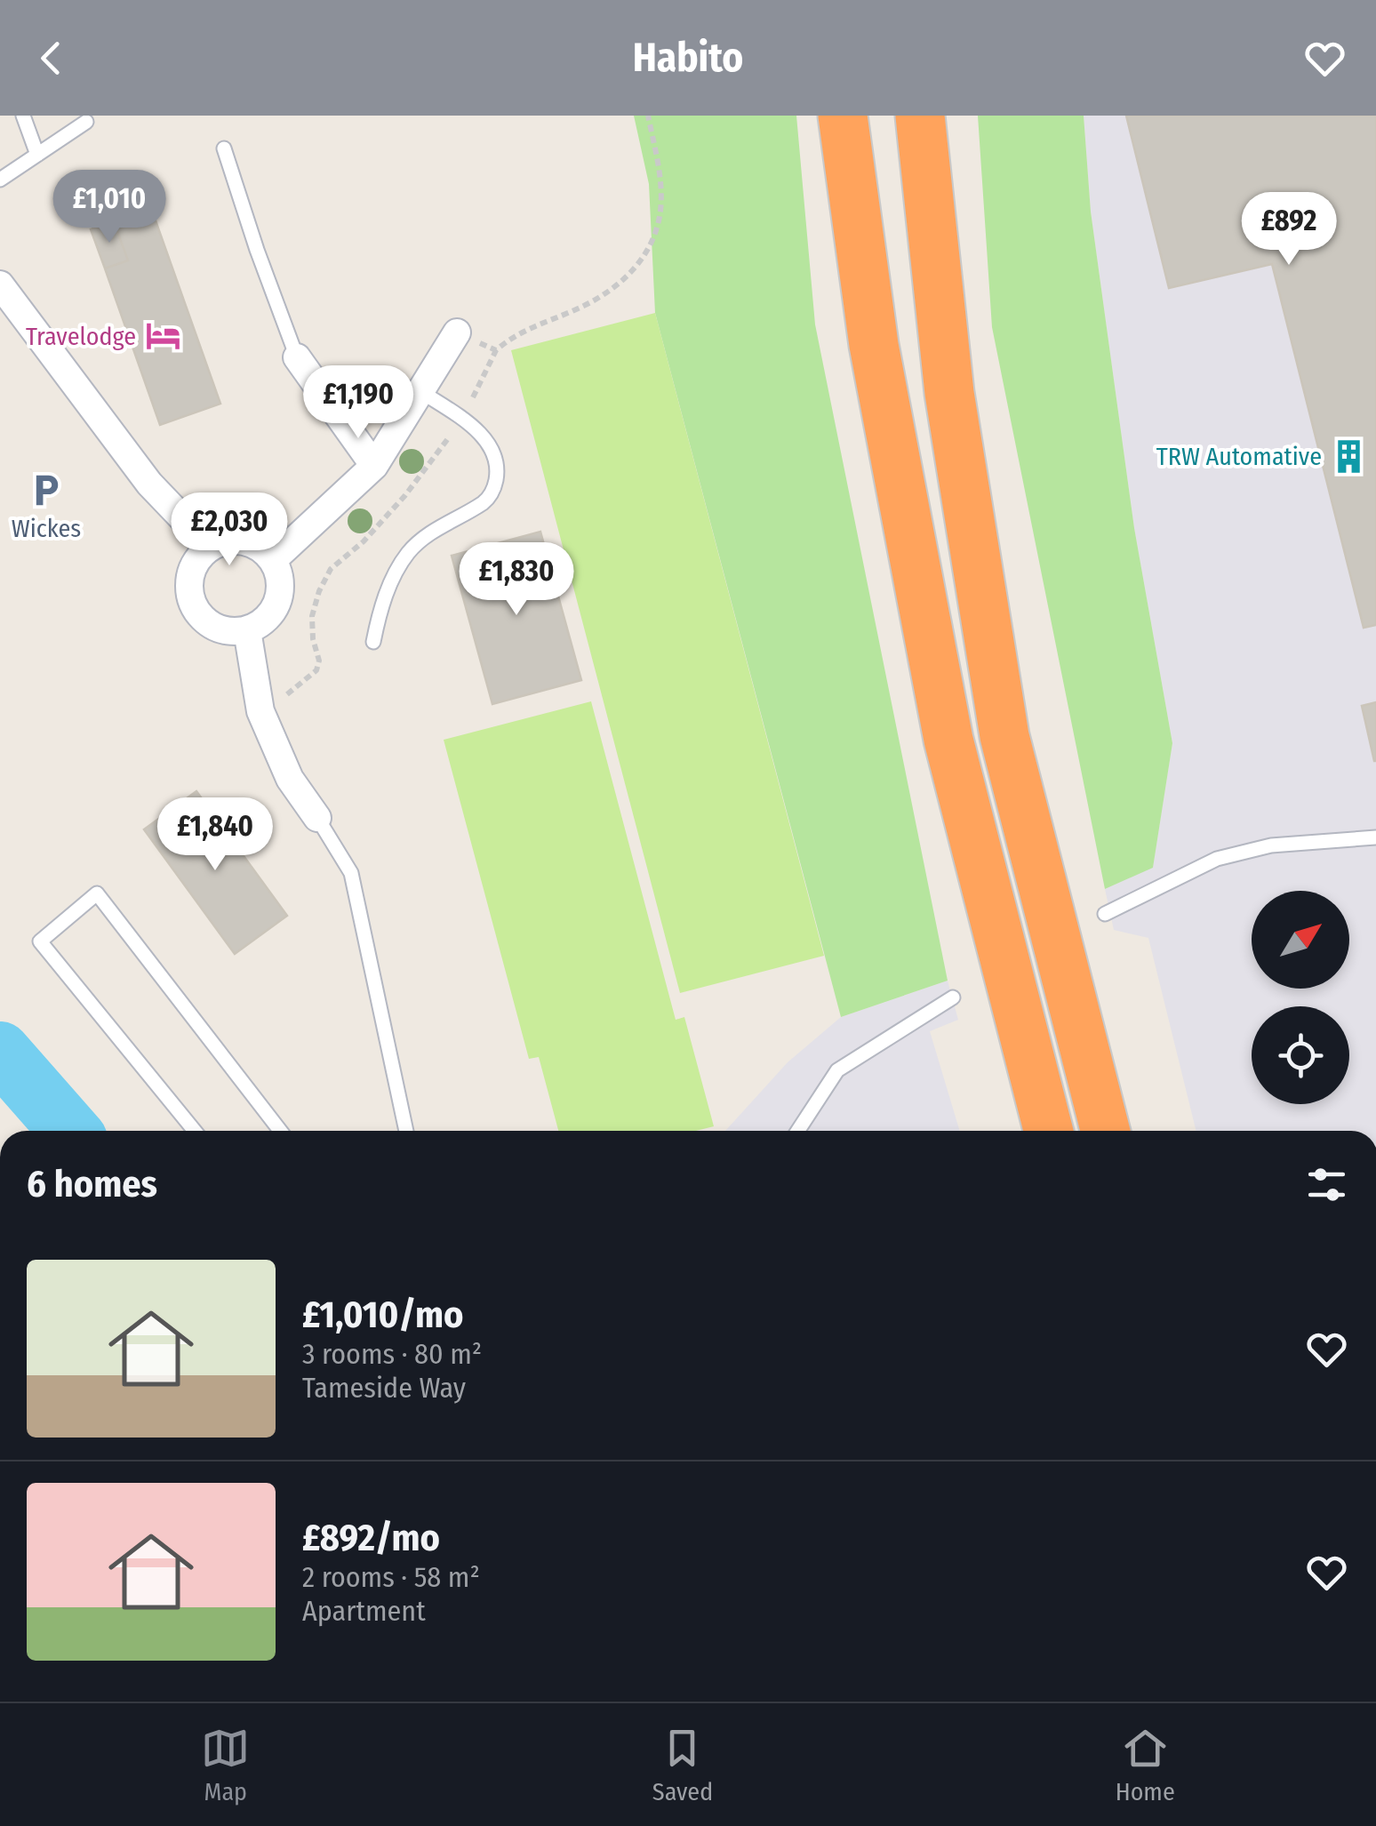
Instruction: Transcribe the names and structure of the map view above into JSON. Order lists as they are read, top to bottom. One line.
{"places":{"hotel":["Travelodge"],"building":["TRW Automative"],"parking":["Wickes"]},"north":"top right","page":{"header":"Habito","price":["£1,010","£892","£1,190","£2,030","£1,830","£1,840"],"heading":"6 homes","list":[{"name":"£1,010/mo","note":"3 rooms · 80 m² · Tameside Way"},{"name":"£892/mo","note":"2 rooms · 58 m² · Apartment"}],"tabs":["Map","Saved","Home"]}}
